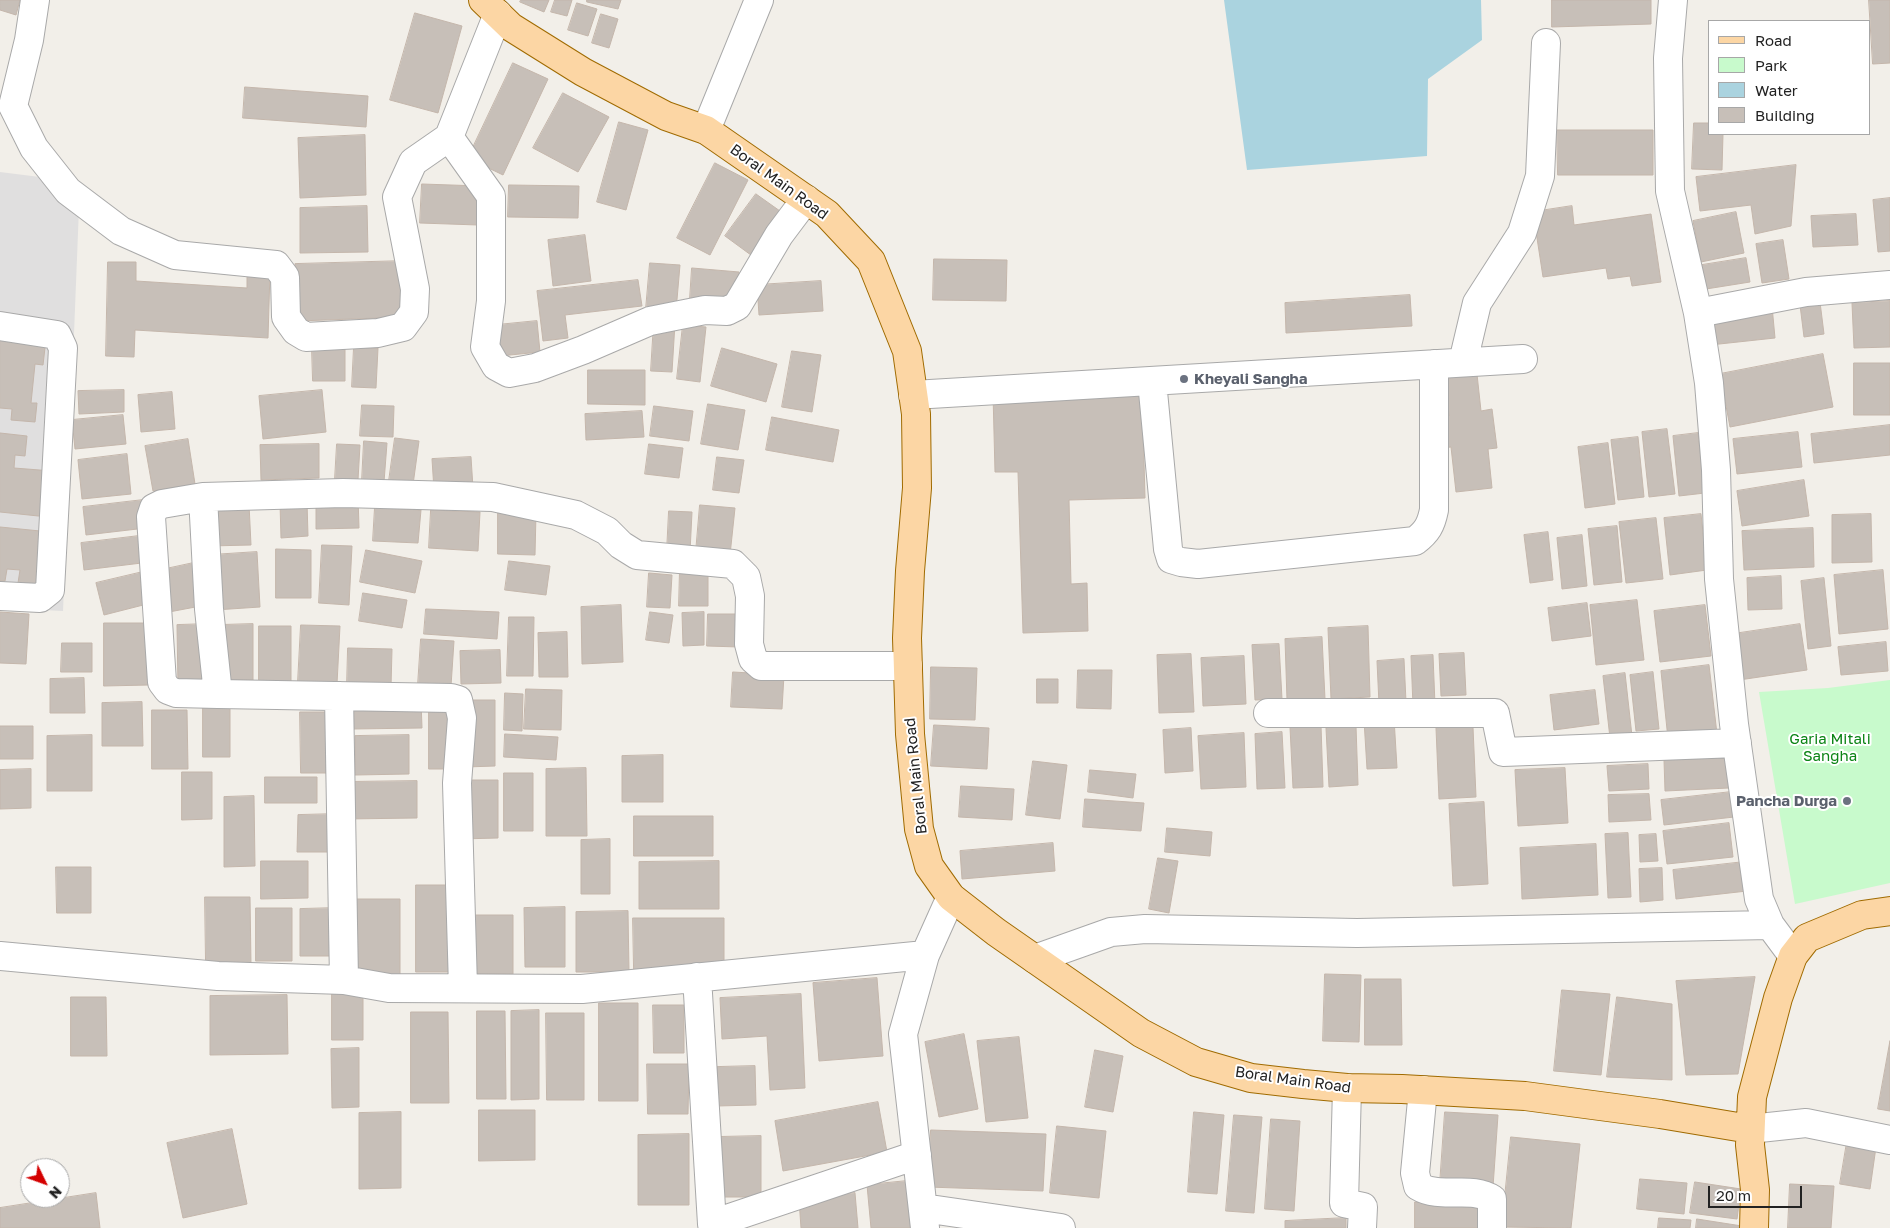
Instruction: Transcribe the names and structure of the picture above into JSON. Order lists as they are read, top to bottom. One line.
{"streets":{"main road":["Boral Main Road"]},"parks":["Garia Mitali Sangha"],"places":["Kheyali Sangha","Pancha Durga"],"legend":["Road","Park","Water","Building"],"scale_bar":"20 m","north":"bottom right"}
